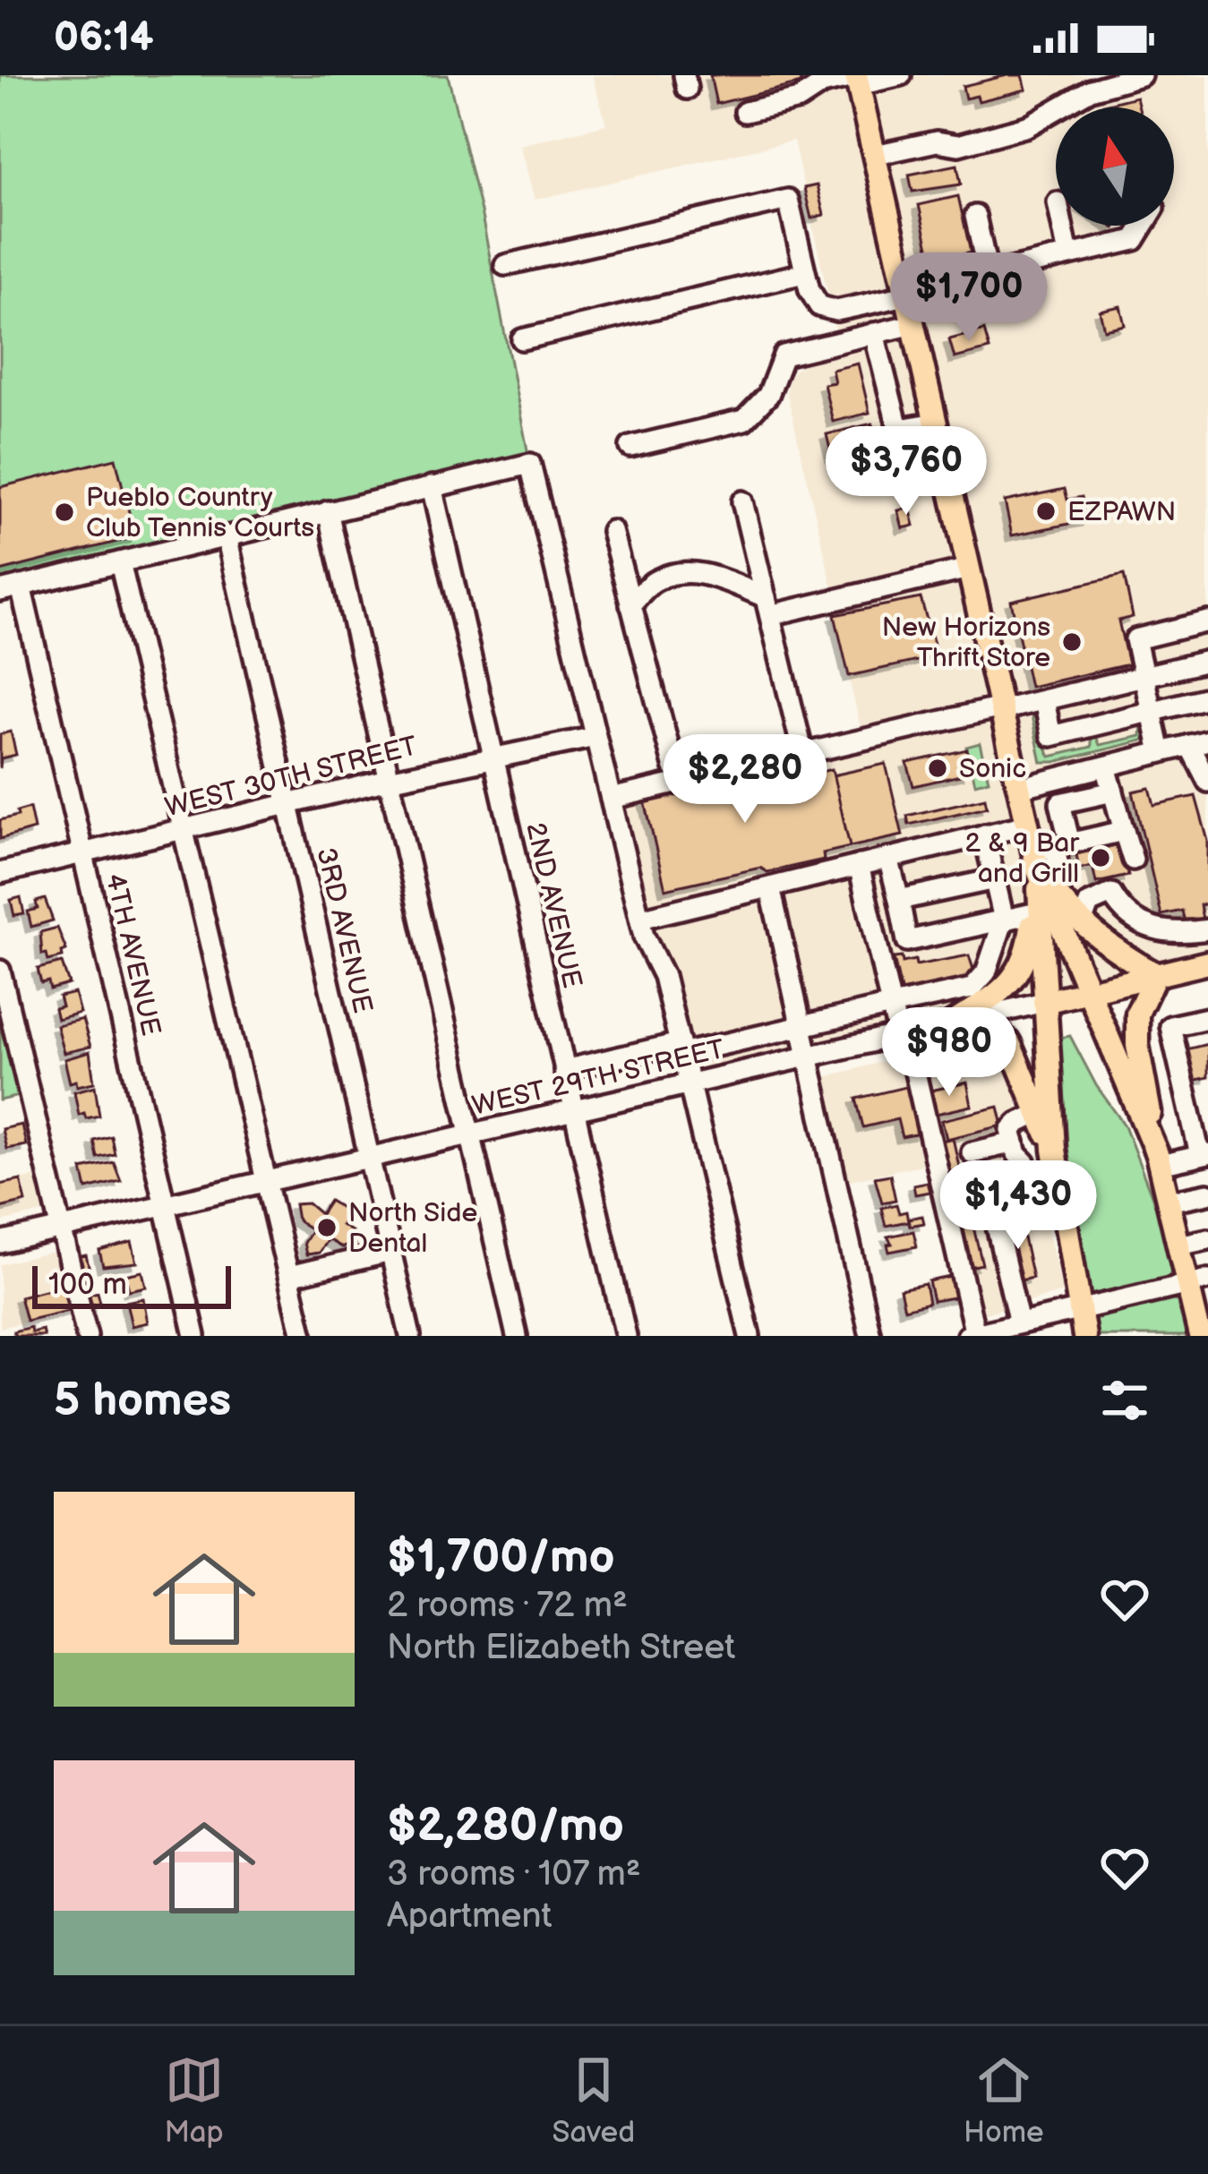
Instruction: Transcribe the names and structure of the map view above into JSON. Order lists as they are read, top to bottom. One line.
{"streets":{"main road":["WEST 29TH STREET"],"street":["WEST 30TH STREET","2ND AVENUE","3RD AVENUE","4TH AVENUE"]},"crossings":[["WEST 30TH STREET","2ND AVENUE"],["WEST 30TH STREET","3RD AVENUE"],["WEST 30TH STREET","4TH AVENUE"],["2ND AVENUE","WEST 29TH STREET"],["3RD AVENUE","WEST 29TH STREET"],["4TH AVENUE","WEST 29TH STREET"]],"places":["EZPAWN","Pueblo Country Club Tennis Courts","New Horizons Thrift Store","Sonic","2 & 9 Bar and Grill","North Side Dental"],"scale_bar":"100 m","north":"top","page":{"status":"06:14","price":["$1,700","$3,760","$2,280","$980","$1,430"],"scale":"100 m","heading":"5 homes","list":[{"name":"$1,700/mo","note":"2 rooms · 72 m² · North Elizabeth Street"},{"name":"$2,280/mo","note":"3 rooms · 107 m² · Apartment"}],"tabs":["Map","Saved","Home"]}}
